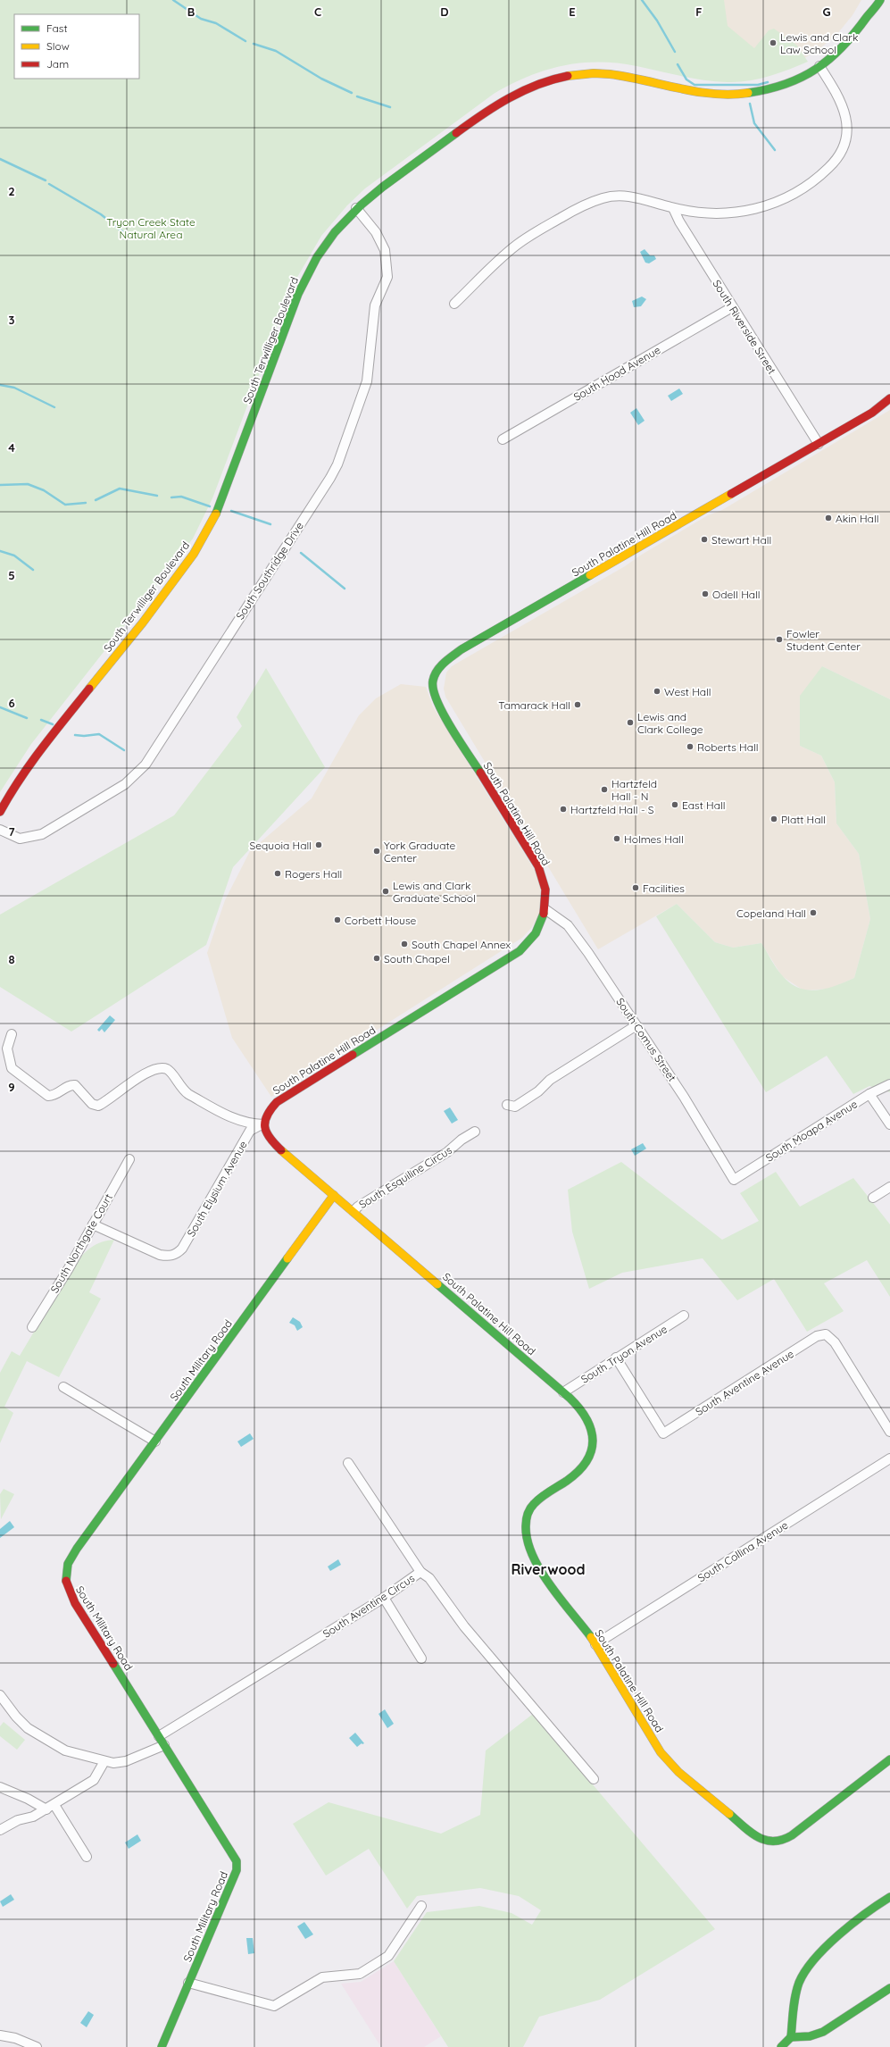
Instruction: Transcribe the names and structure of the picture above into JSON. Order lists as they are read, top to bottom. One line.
{"streets":{"street":["South Riverside Street","South Terwilliger Boulevard","South Hood Avenue","South Palatine Hill Road","South Southridge Drive","South Comus Street","South Moapa Avenue","South Esquiline Circus","South Elysium Avenue","South Northgate Court","South Tryon Avenue","South Military Road","South Aventine Avenue","South Collina Avenue","South Aventine Circus"]},"crossings":[["South Riverside Street","South Hood Avenue"],["South Riverside Street","South Palatine Hill Road"],["South Terwilliger Boulevard","South Southridge Drive"],["South Palatine Hill Road","South Comus Street"],["South Palatine Hill Road","South Esquiline Circus"],["South Palatine Hill Road","South Elysium Avenue"],["South Palatine Hill Road","South Tryon Avenue"],["South Palatine Hill Road","South Military Road"],["South Palatine Hill Road","South Collina Avenue"],["South Comus Street","South Moapa Avenue"],["South Elysium Avenue","South Northgate Court"],["South Tryon Avenue","South Aventine Avenue"],["South Military Road","South Aventine Circus"]],"districts":["Riverwood"],"parks":["Tryon Creek State Natural Area"],"places":["Lewis and Clark Law School","Akin Hall","Stewart Hall","Odell Hall","Fowler Student Center","West Hall","Tamarack Hall","Lewis and Clark College","Roberts Hall","Hartzfeld Hall - N","East Hall","Hartzfeld Hall - S","Platt Hall","Holmes Hall","Sequoia Hall","York Graduate Center","Rogers Hall","Facilities","Lewis and Clark Graduate School","Copeland Hall","Corbett House","South Chapel Annex","South Chapel"],"legend":["Fast","Slow","Jam"],"grid":{"columns":["B","C","D","E","F","G"],"rows":["2","3","4","5","6","7","8","9"]}}
